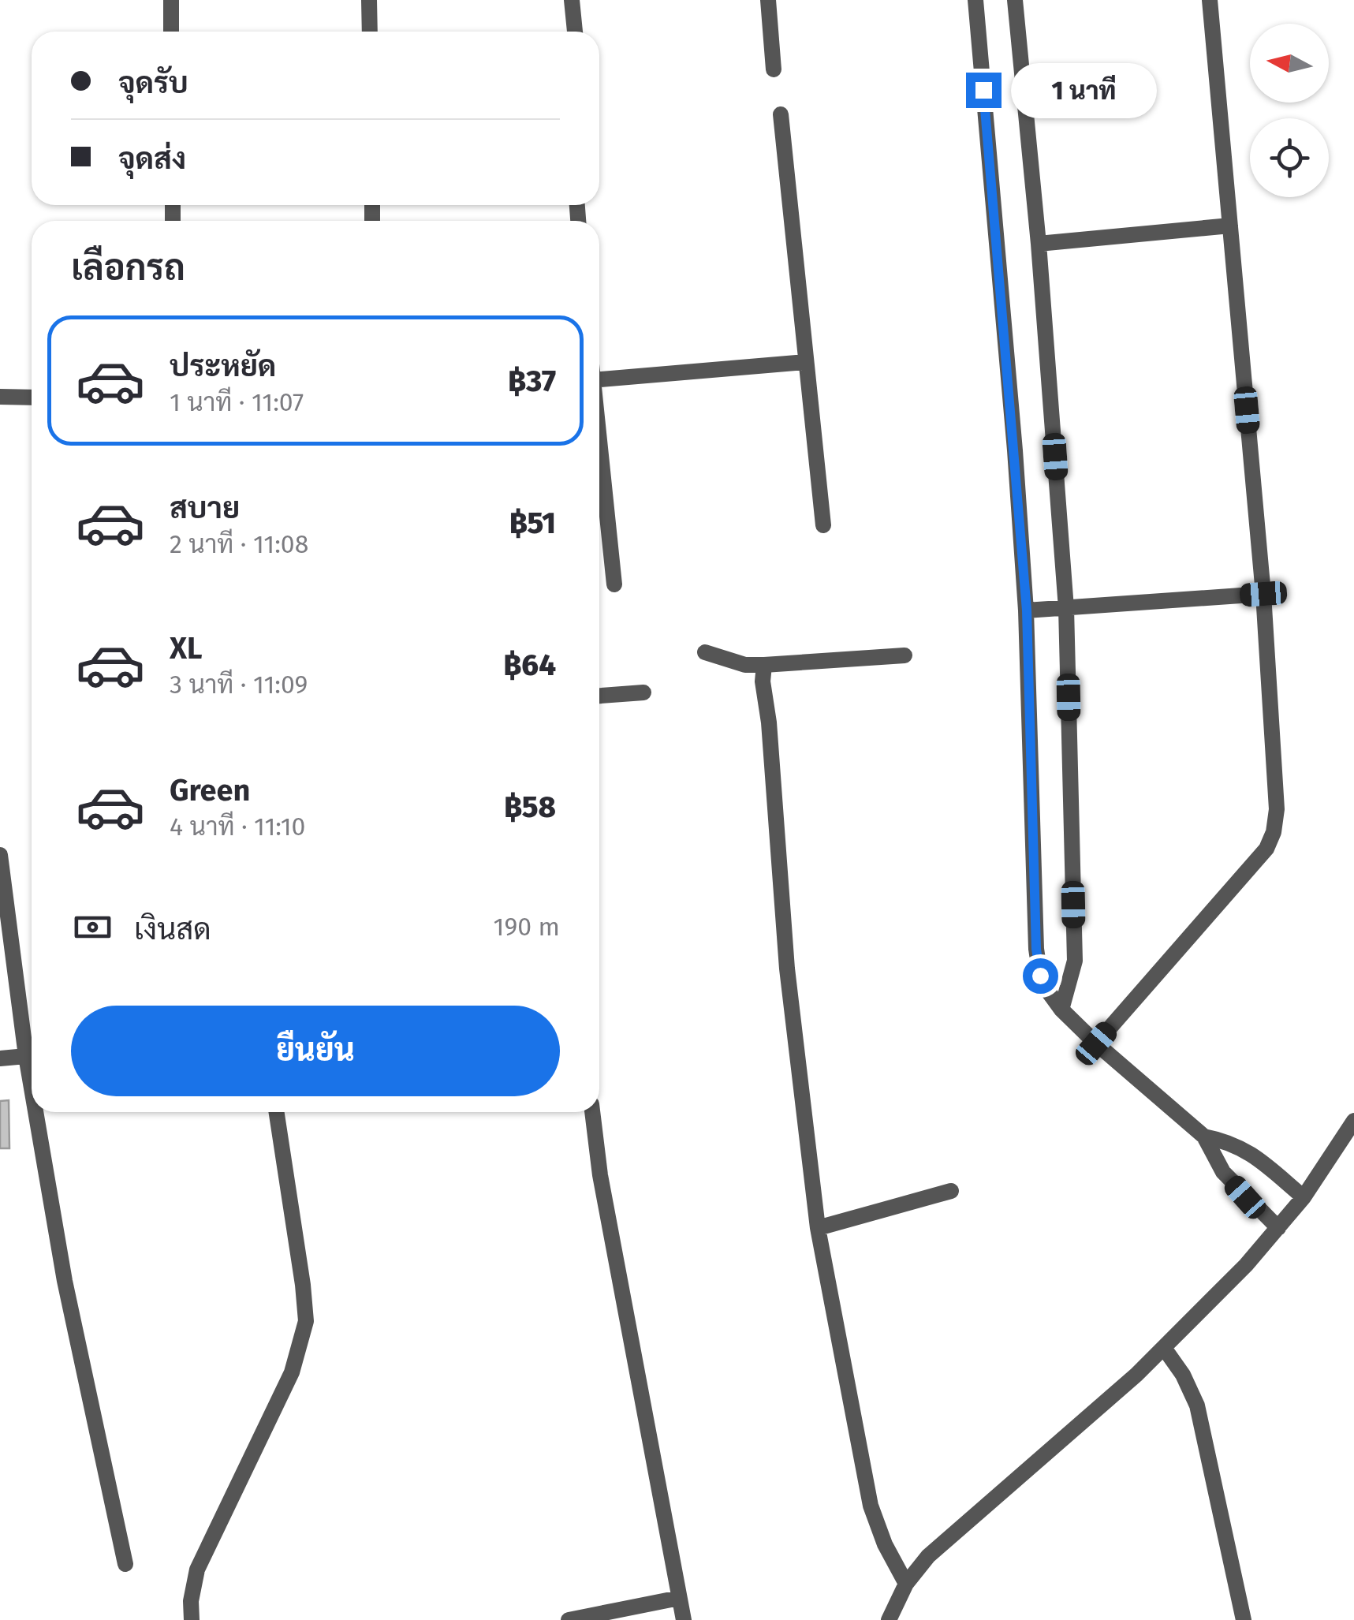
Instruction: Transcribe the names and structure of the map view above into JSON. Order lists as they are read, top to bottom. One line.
{"north":"left","page":{"banner":["จุดรับ","จุดส่ง"],"bubble":"1 นาที","heading":"เลือกรถ","list":[{"name":"ประหยัด","note":"1 นาที · 11:07","value":"฿37"},{"name":"สบาย","note":"2 นาที · 11:08","value":"฿51"},{"name":"XL","note":"3 นาที · 11:09","value":"฿64"},{"name":"Green","note":"4 นาที · 11:10","value":"฿58"}],"pay":["เงินสด","190 m"],"buttons":"ยืนยัน"}}
